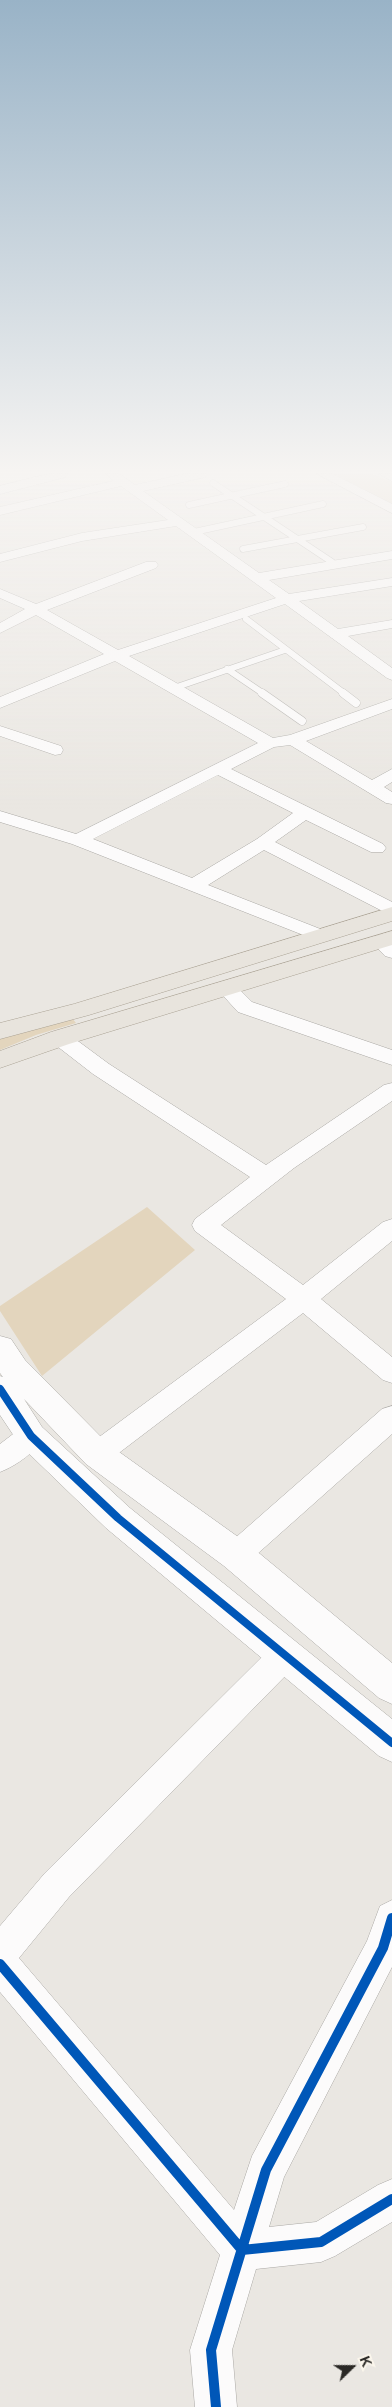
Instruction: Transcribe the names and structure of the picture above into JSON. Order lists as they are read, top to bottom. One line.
{"north":"right"}
